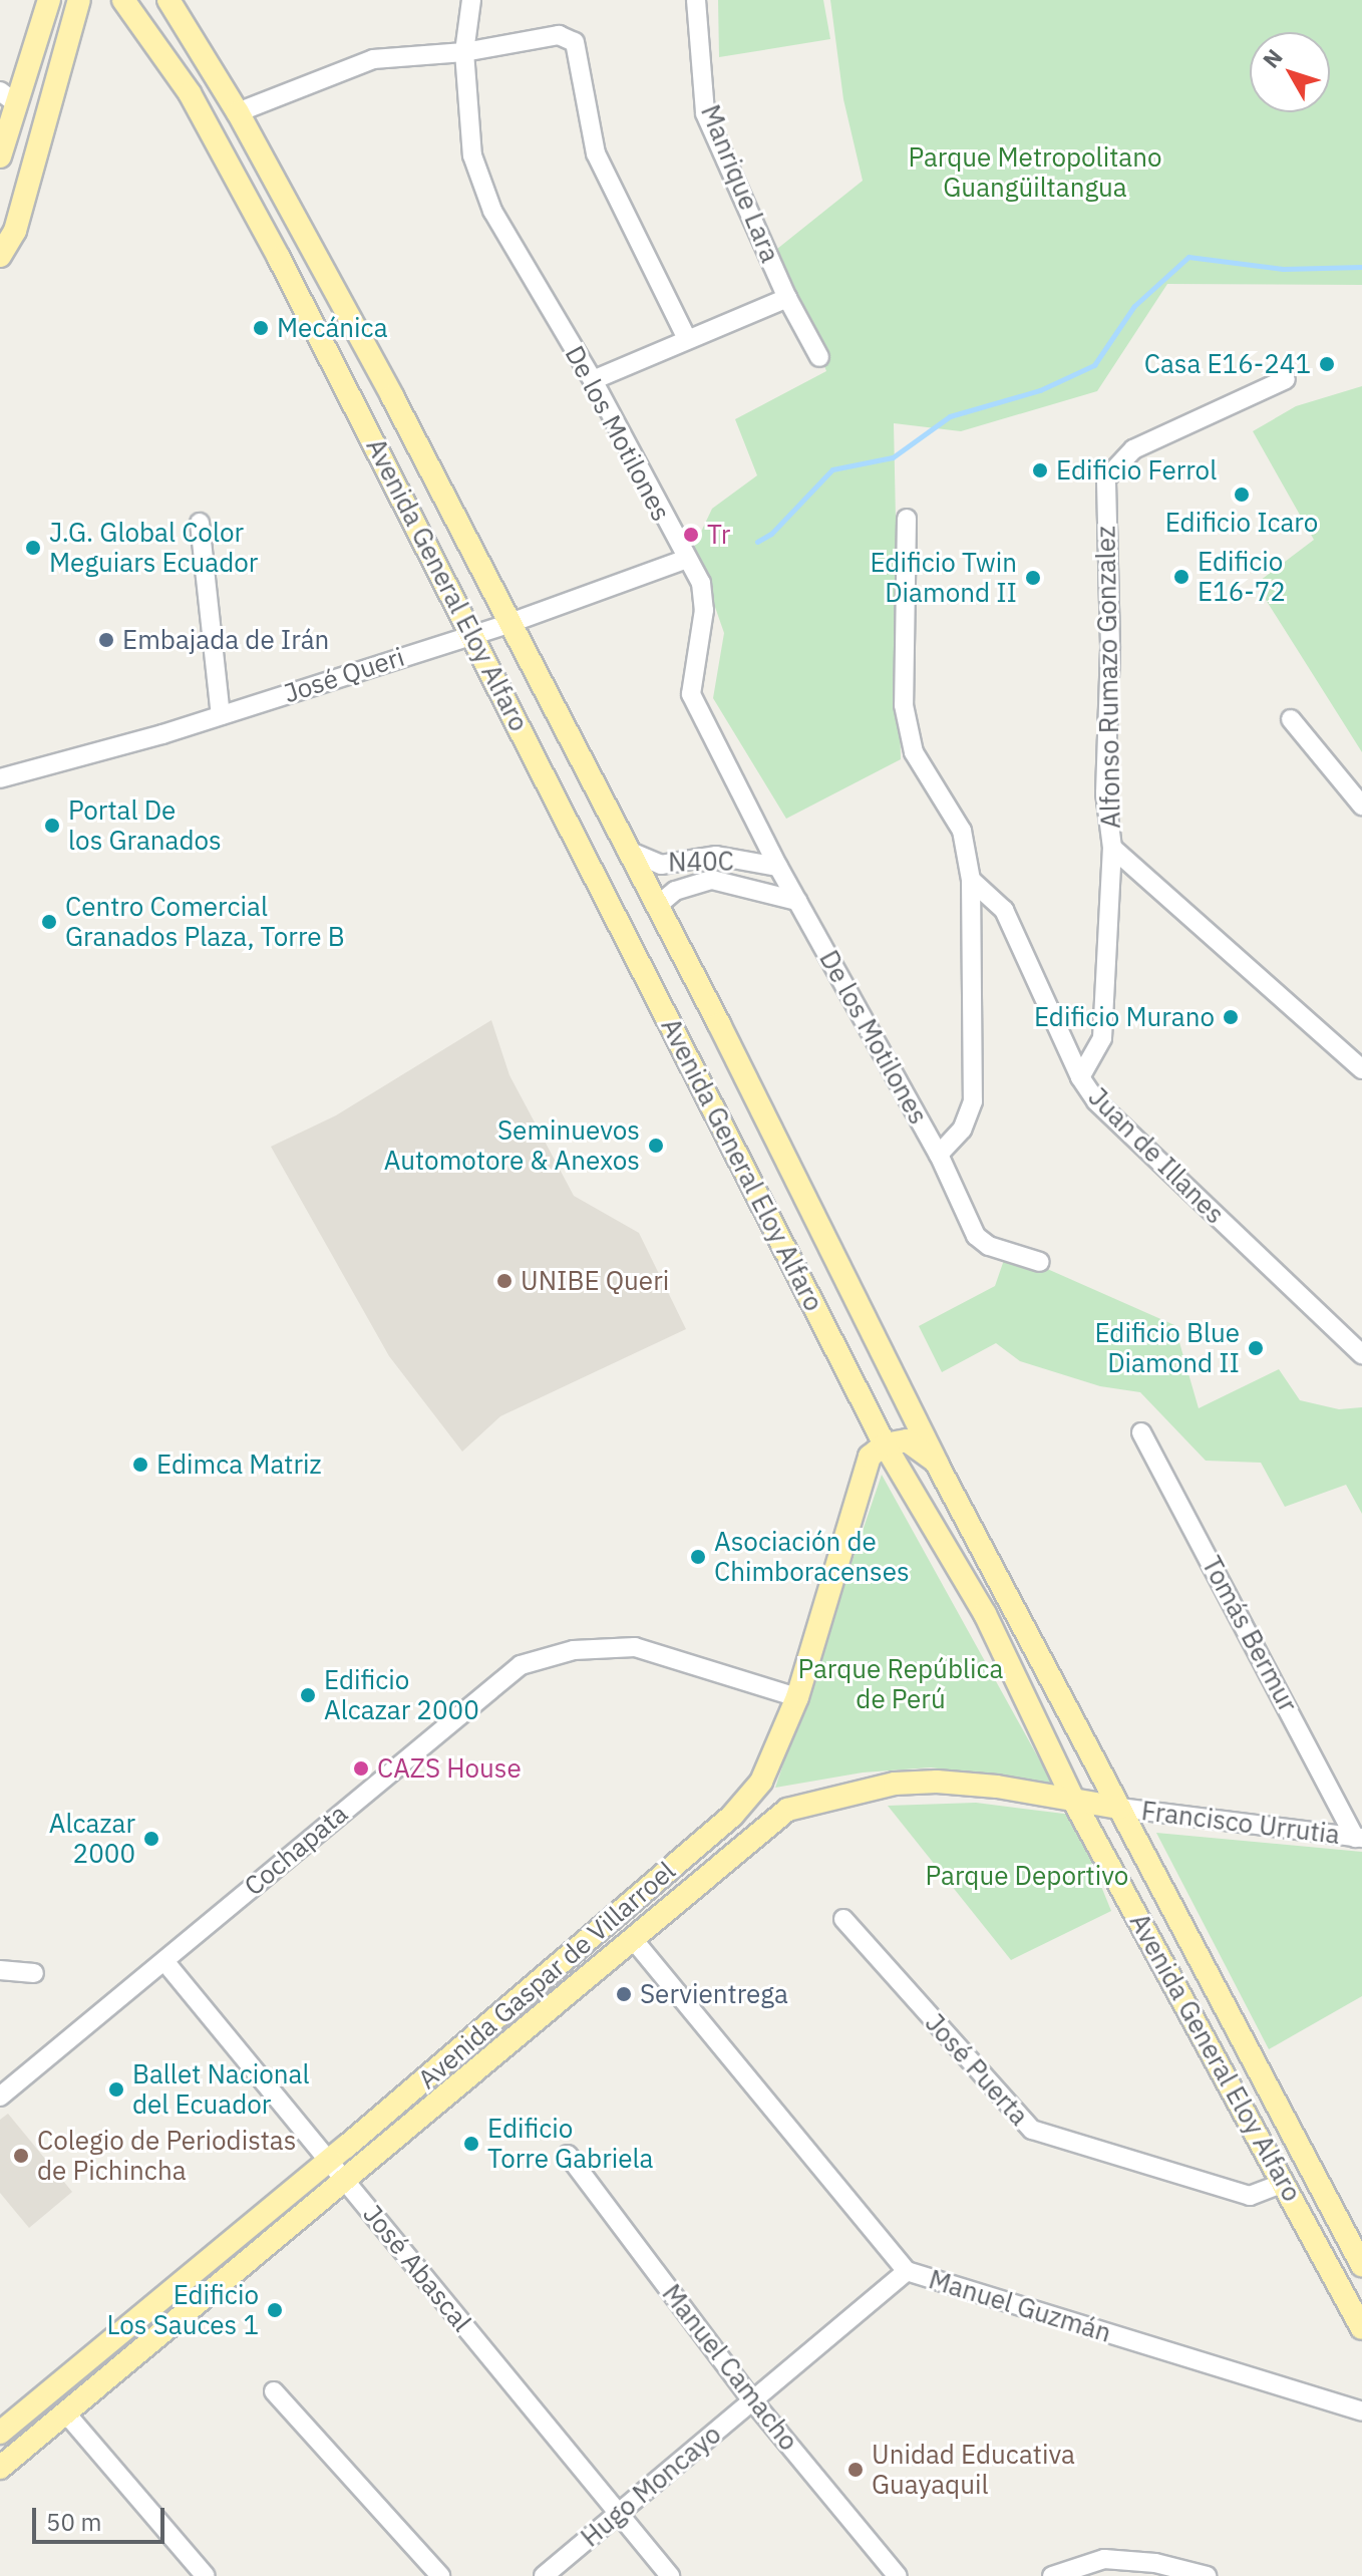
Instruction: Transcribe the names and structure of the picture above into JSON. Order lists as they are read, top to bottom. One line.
{"streets":{"main road":["Avenida General Eloy Alfaro","Avenida Gaspar de Villarroel"],"street":["Manrique Lara","De los Motilones","José Queri","Alfonso Rumazo Gonzalez","N40C","Juan de Illanes","Tomás Bermur","Francisco Urrutia","Cochapata","José Puerta","José Abascal","Manuel Guzmán","Manuel Camacho","Hugo Moncayo"]},"crossings":[["De los Motilones","José Queri"],["De los Motilones","N40C"],["Avenida General Eloy Alfaro","José Queri"],["Avenida General Eloy Alfaro","N40C"],["Avenida General Eloy Alfaro","Francisco Urrutia"],["Avenida General Eloy Alfaro","Avenida Gaspar de Villarroel"],["Avenida General Eloy Alfaro","José Puerta"],["Alfonso Rumazo Gonzalez","Juan de Illanes"],["Tomás Bermur","Francisco Urrutia"],["Francisco Urrutia","Avenida Gaspar de Villarroel"],["Cochapata","Avenida Gaspar de Villarroel"],["Cochapata","José Abascal"],["Avenida Gaspar de Villarroel","José Abascal"],["Avenida Gaspar de Villarroel","Manuel Guzmán"],["José Abascal","Hugo Moncayo"],["Manuel Guzmán","Hugo Moncayo"],["Manuel Camacho","Hugo Moncayo"]],"parks":["Parque Metropolitano Guangüiltangua","Parque República de Perú","Parque Deportivo"],"places":["Mecánica","Casa E16-241","Edificio Ferrol","Edificio Icaro","Tr","J.G. Global Color Meguiars Ecuador","Edificio E16-72","Edificio Twin Diamond II","Embajada de Irán","Portal De los Granados","Centro Comercial Granados Plaza, Torre B","Edificio Murano","Seminuevos Automotore & Anexos","UNIBE Queri","Edificio Blue Diamond II","Edimca Matriz","Asociación de Chimboracenses","Edificio Alcazar 2000","CAZS House","Alcazar 2000","Servientrega","Ballet Nacional del Ecuador","Edificio Torre Gabriela","Colegio de Periodistas de Pichincha","Edificio Los Sauces 1","Unidad Educativa Guayaquil"],"scale_bar":"50 m","north":"top left"}
